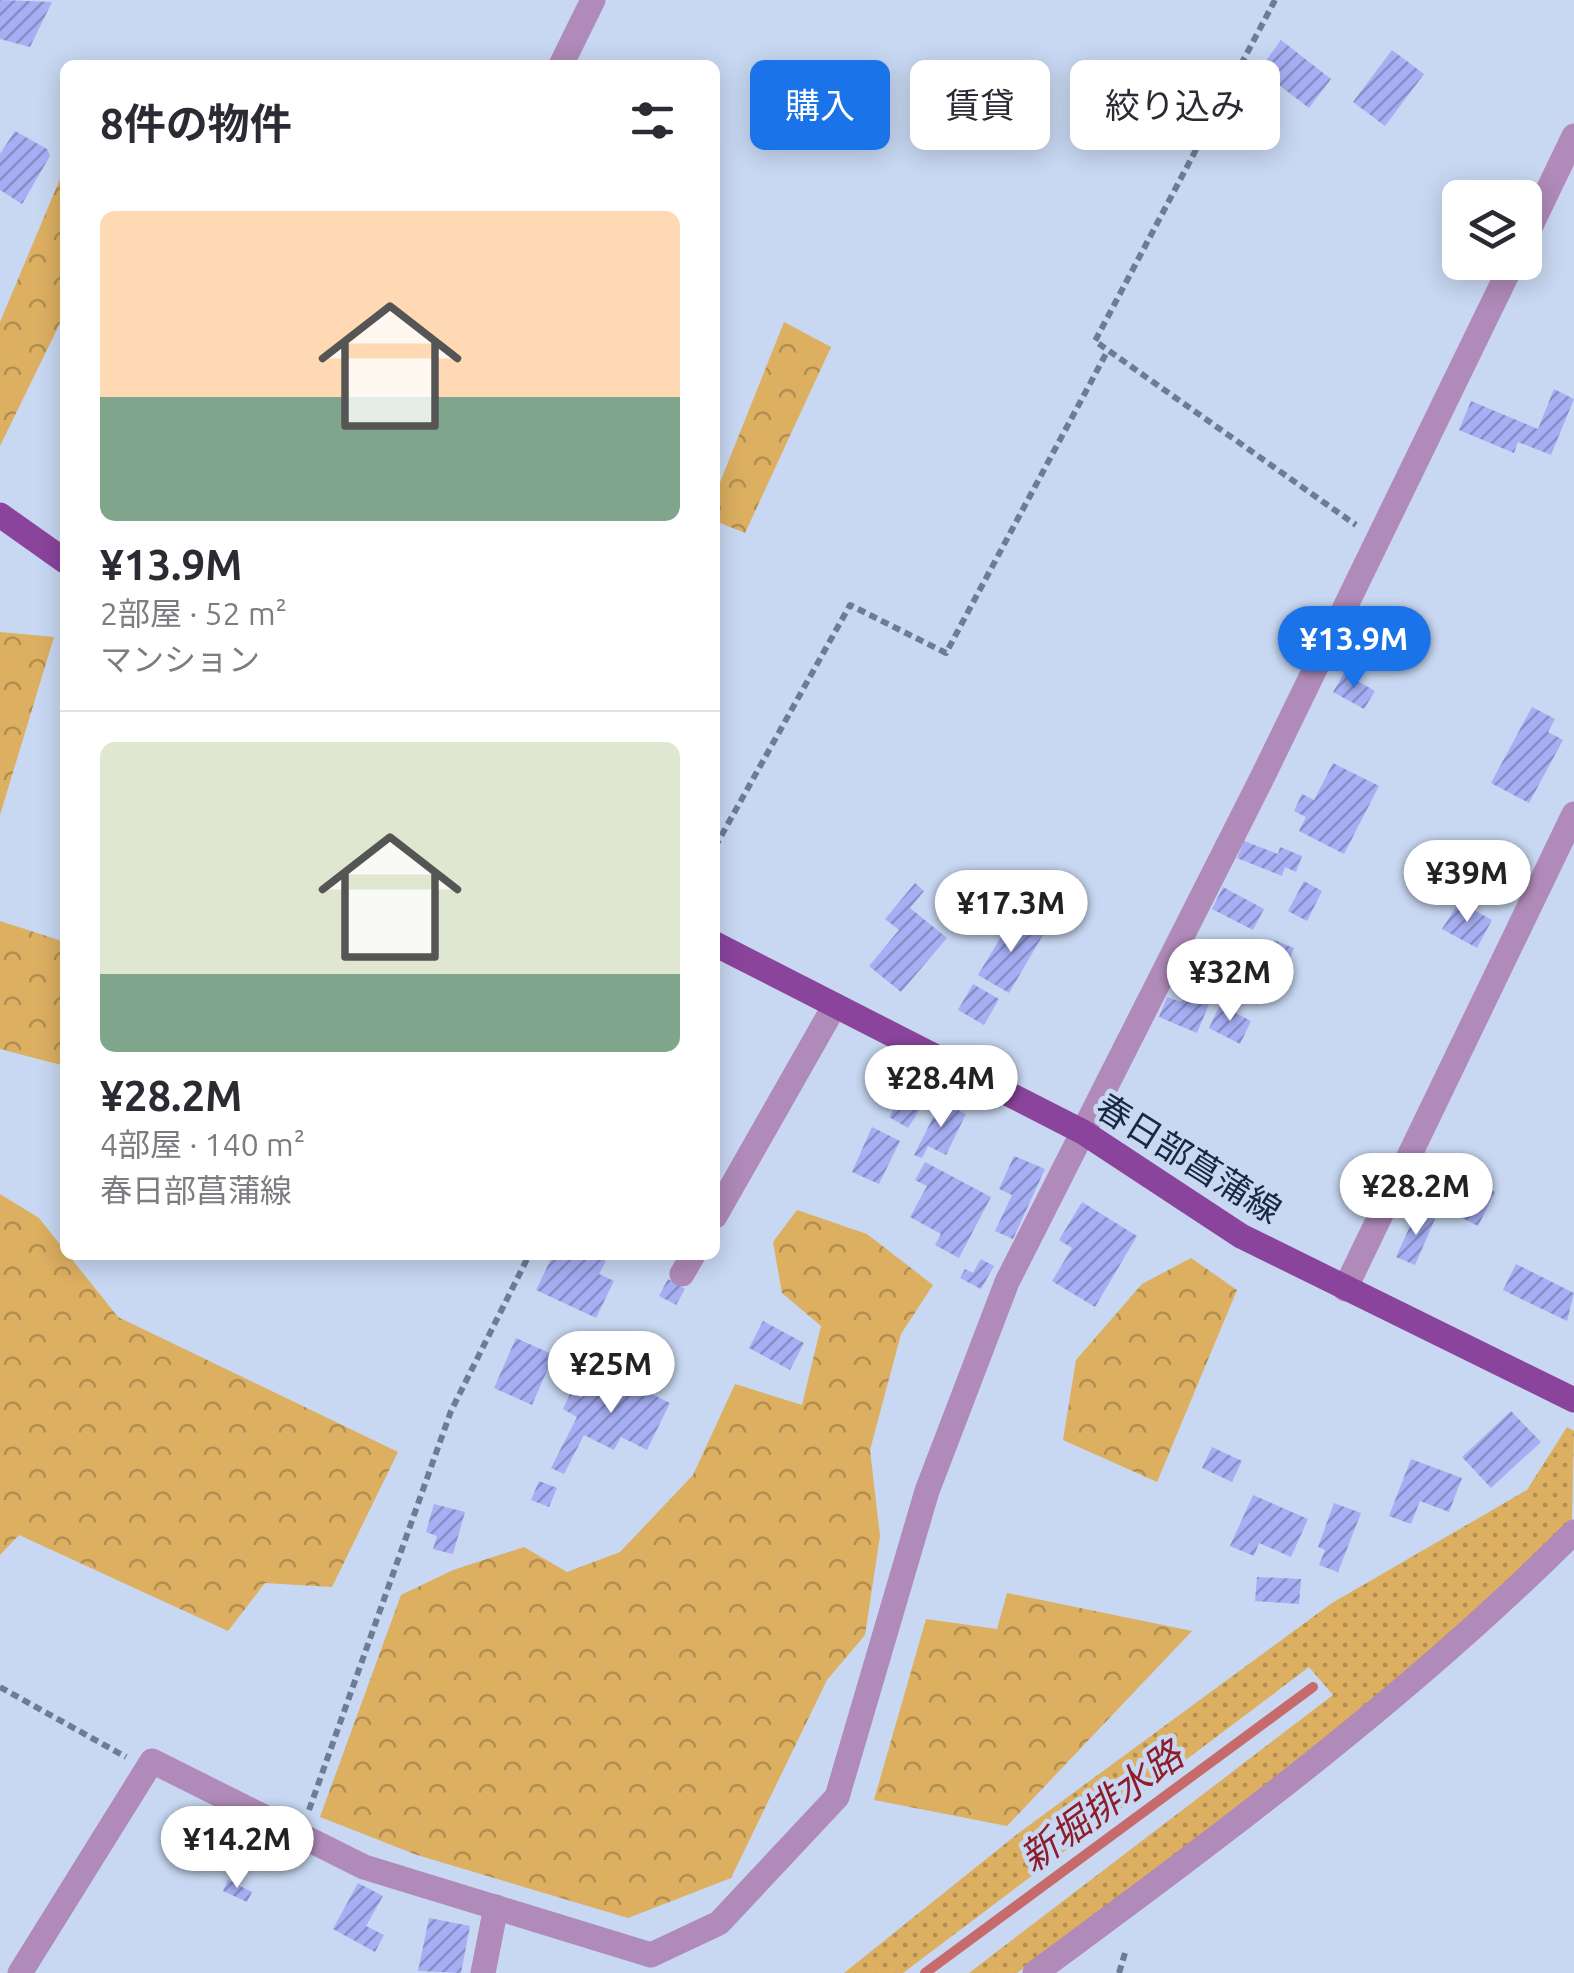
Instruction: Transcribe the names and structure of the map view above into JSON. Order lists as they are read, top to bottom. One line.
{"streets":{"main road":["春日部菖蒲線"]},"water":["新堀排水路"],"page":{"chip":["購入","賃貸","絞り込み"],"heading":"8件の物件","list":[{"name":"¥13.9M","note":"2部屋 · 52 m² · マンション"},{"name":"¥28.2M","note":"4部屋 · 140 m² · 春日部菖蒲線"}],"price":["¥13.9M","¥39M","¥17.3M","¥32M","¥28.4M","¥28.2M","¥25M","¥14.2M"]}}
